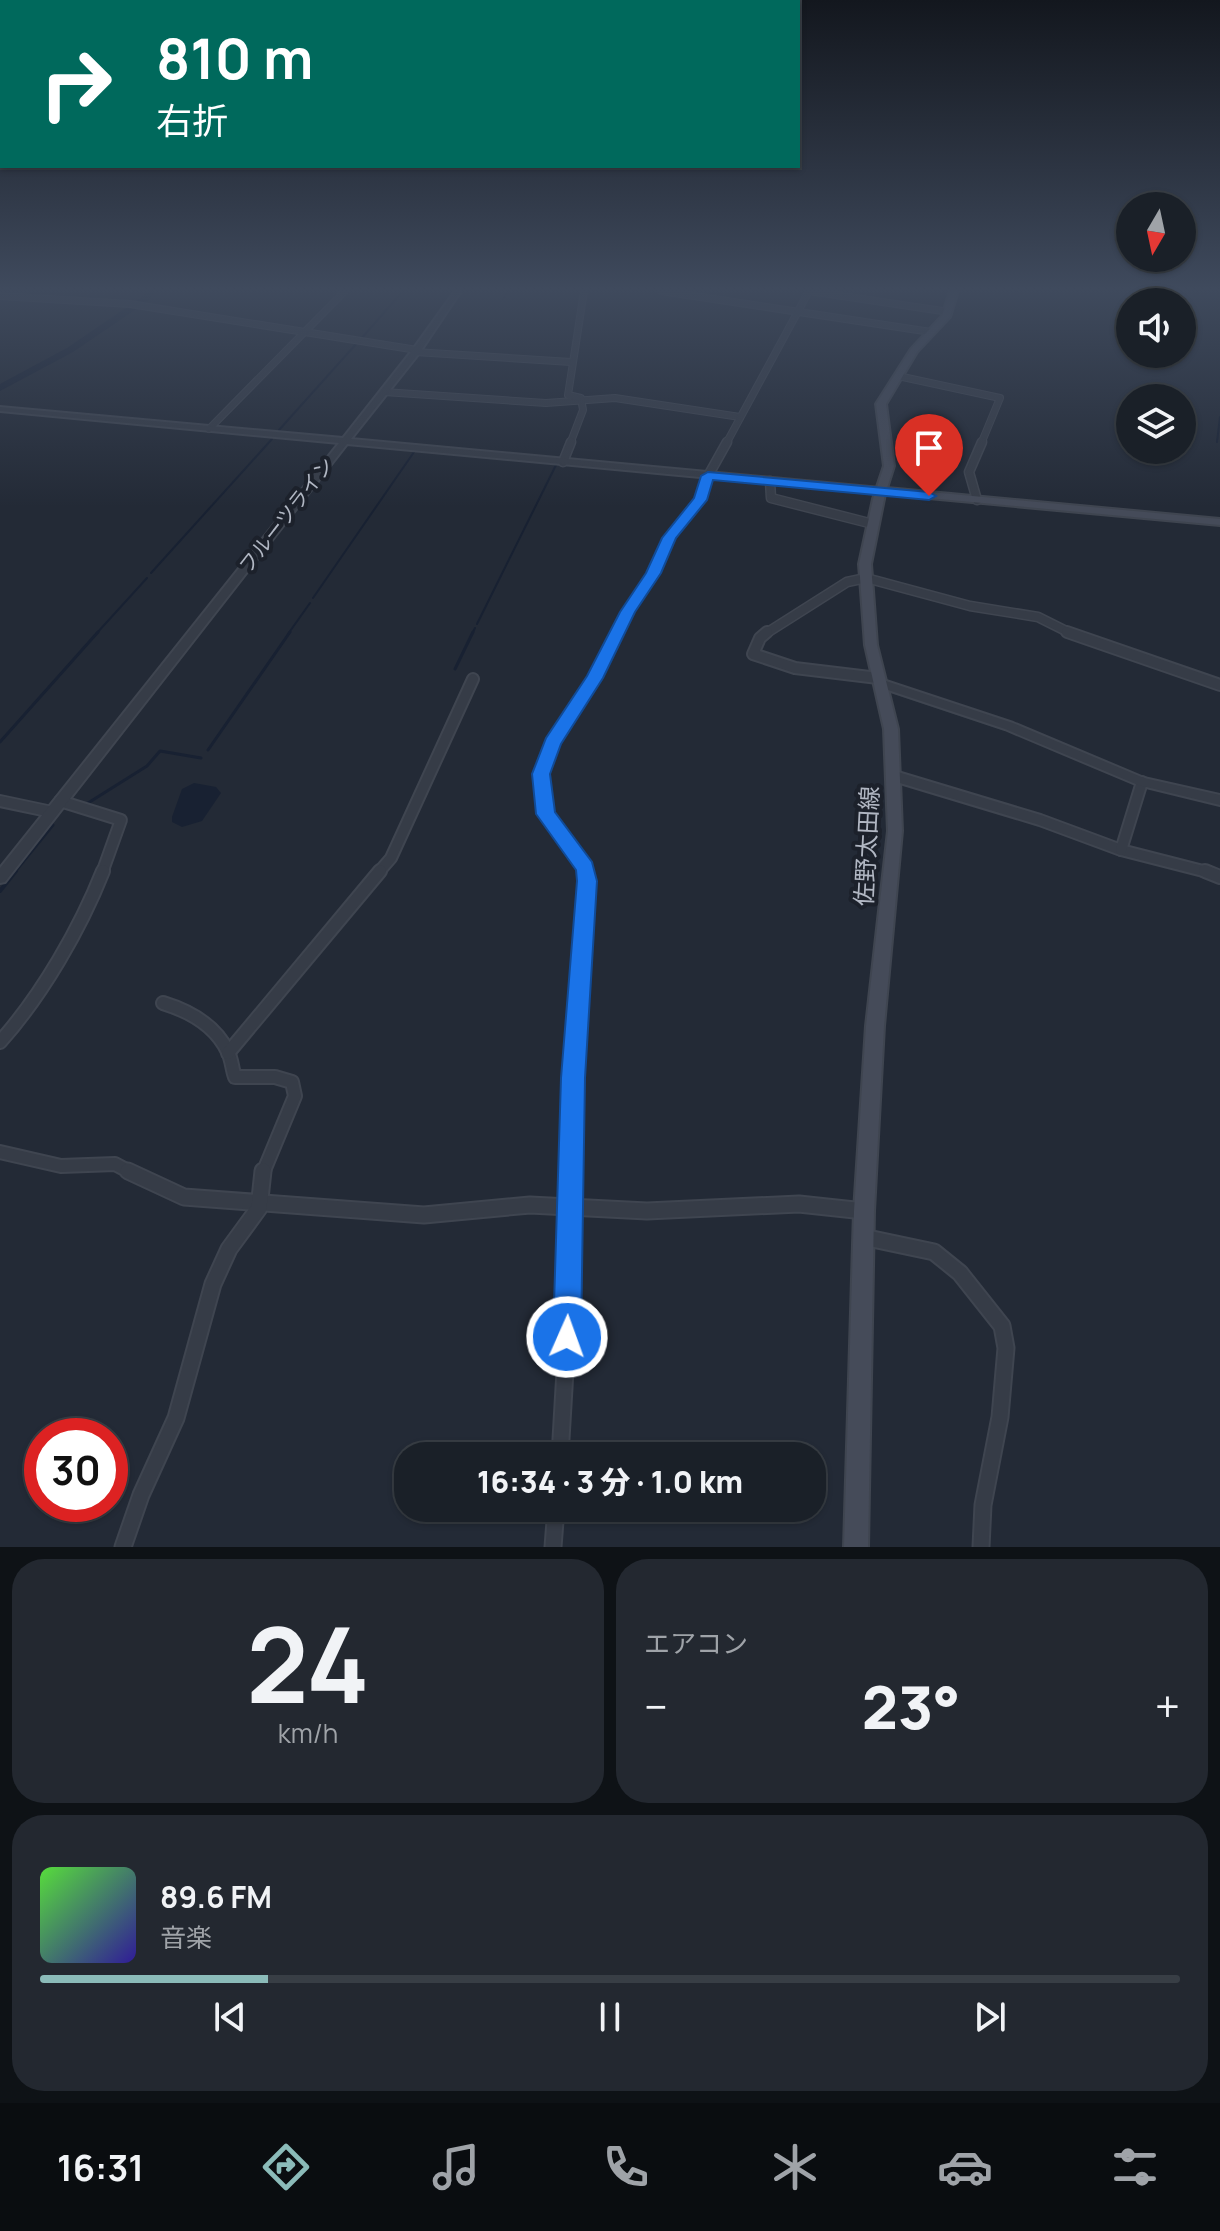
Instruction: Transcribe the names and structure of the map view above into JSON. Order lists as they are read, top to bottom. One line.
{"streets":{"main road":["佐野太田線"],"street":["フルーツライン"]},"north":"bottom","page":{"turn":["810 m","右折"],"limit":"30","trip":"16:34 · 3 分 · 1.0 km","tile":[["24","km/h"],"エアコン"],"heat":["−","23°","+"],"song":["89.6 FM","音楽"],"tabs":"16:31"}}
